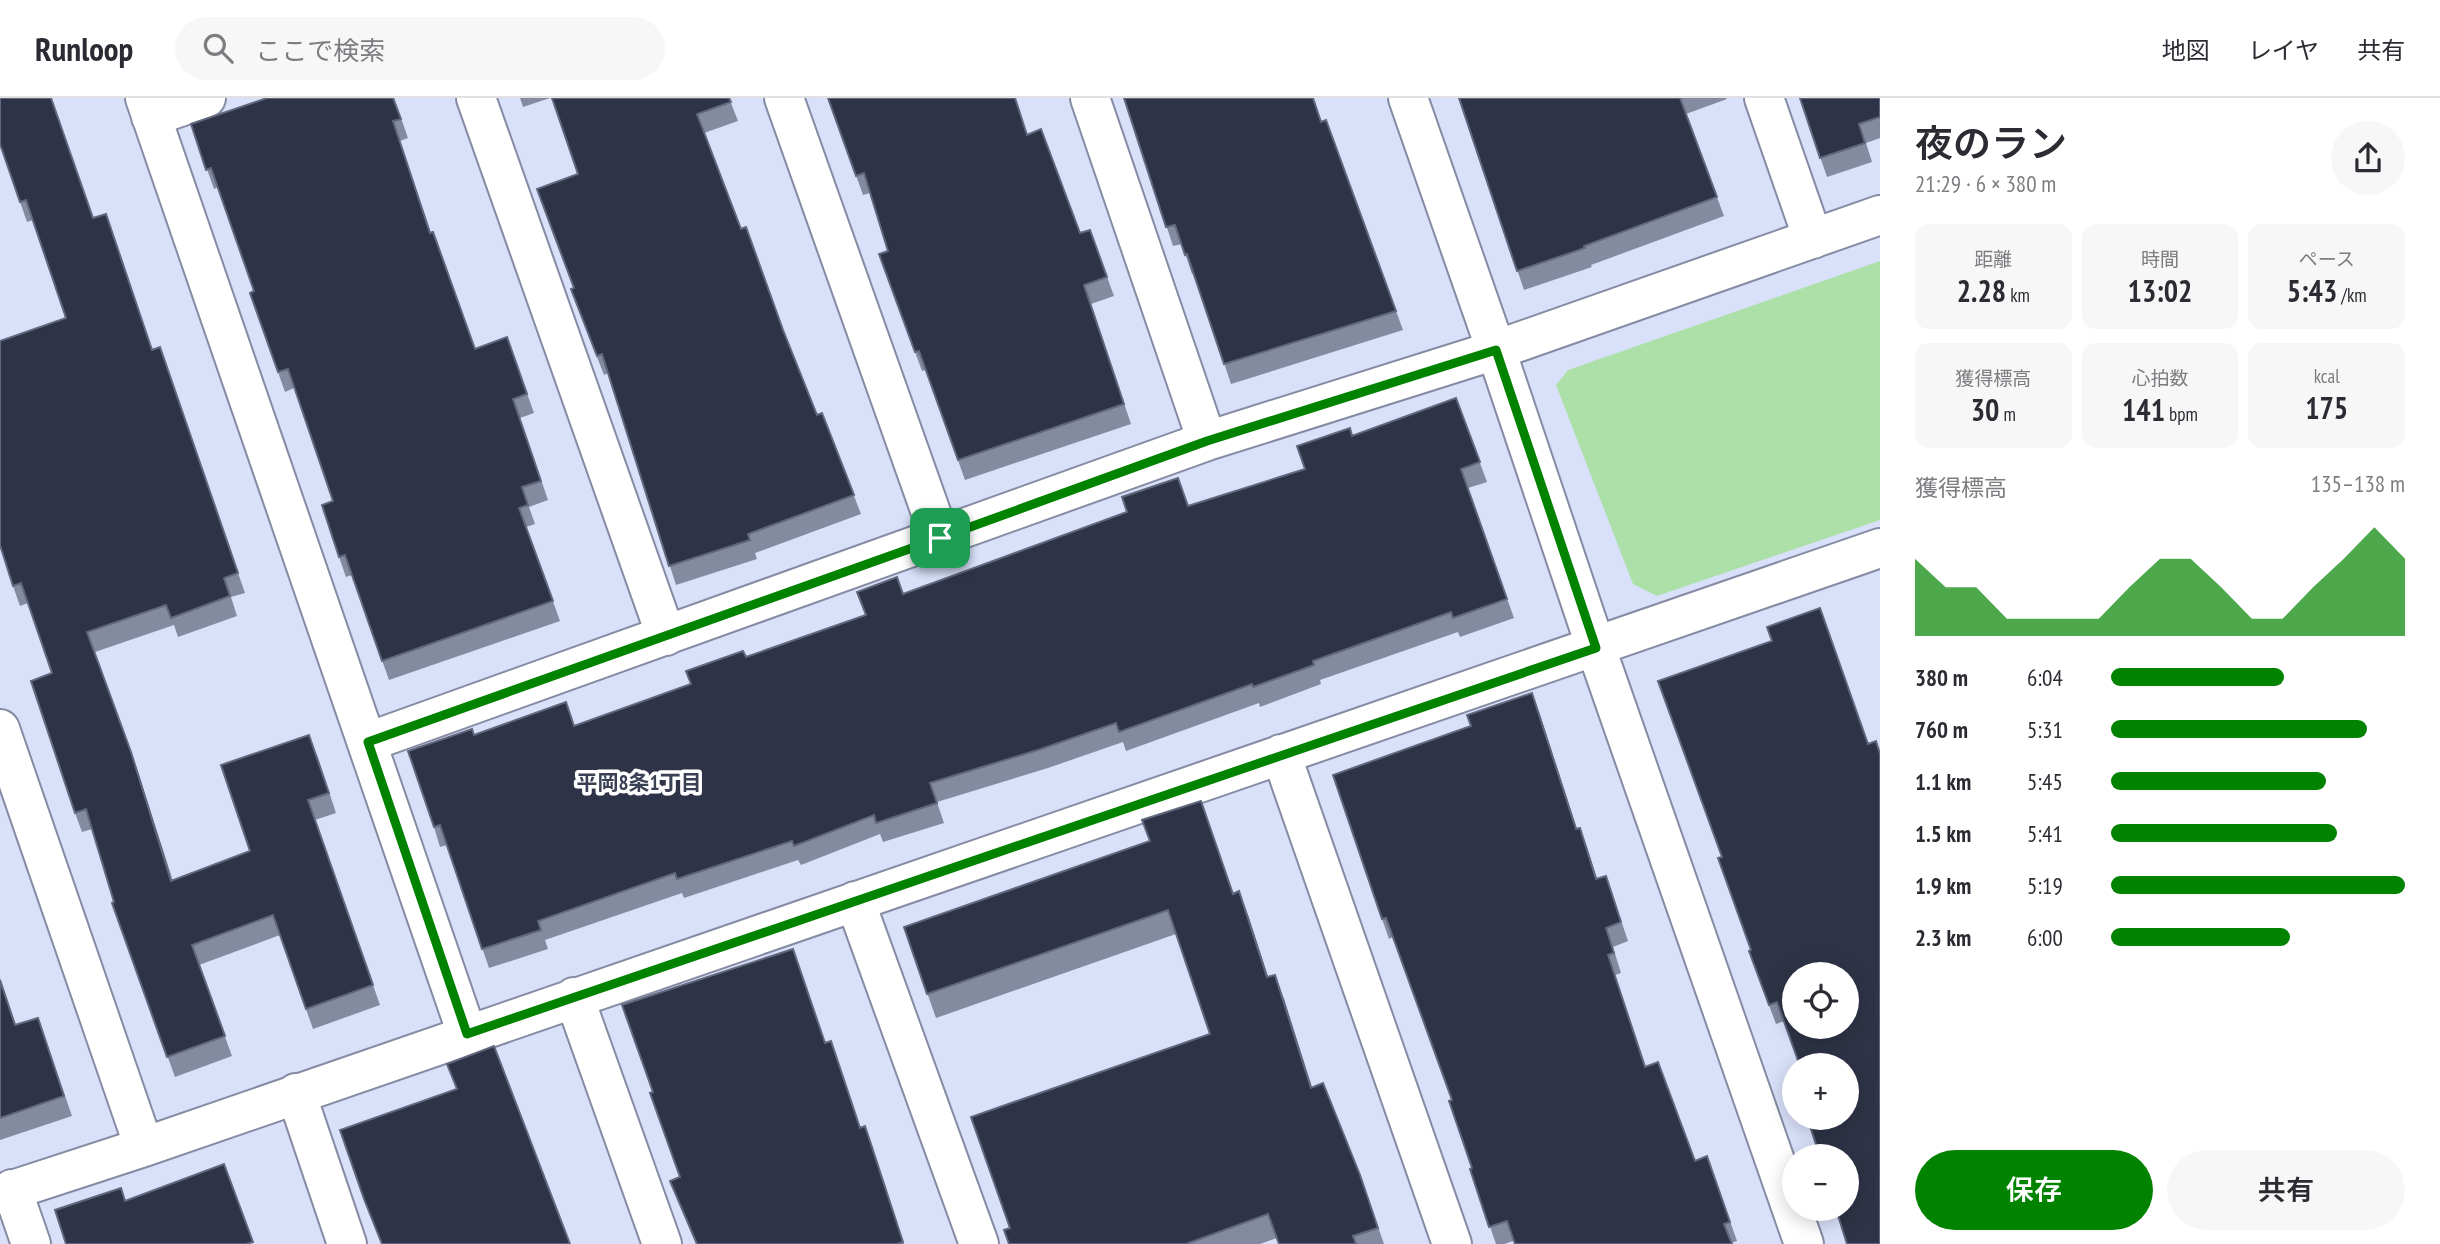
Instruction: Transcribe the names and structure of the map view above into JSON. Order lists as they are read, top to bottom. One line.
{"districts":["平岡8条1丁目"],"page":{"header":"Runloop","search":"ここで検索","nav":["地図","レイヤ","共有"],"heading":["夜のラン","21:29 · 6 × 380 m"],"stats":[["距離","2.28 km"],["時間","13:02"],["ペース","5:43 /km"],["獲得標高","30 m"],["心拍数","141 bpm"],["kcal","175"]],"chart":["獲得標高","135–138 m"],"list":[{"name":"380 m","note":"6:04"},{"name":"760 m","note":"5:31"},{"name":"1.1 km","note":"5:45"},{"name":"1.5 km","note":"5:41"},{"name":"1.9 km","note":"5:19"},{"name":"2.3 km","note":"6:00"}],"map_buttons":["+","−"],"buttons":["保存","共有"]}}
